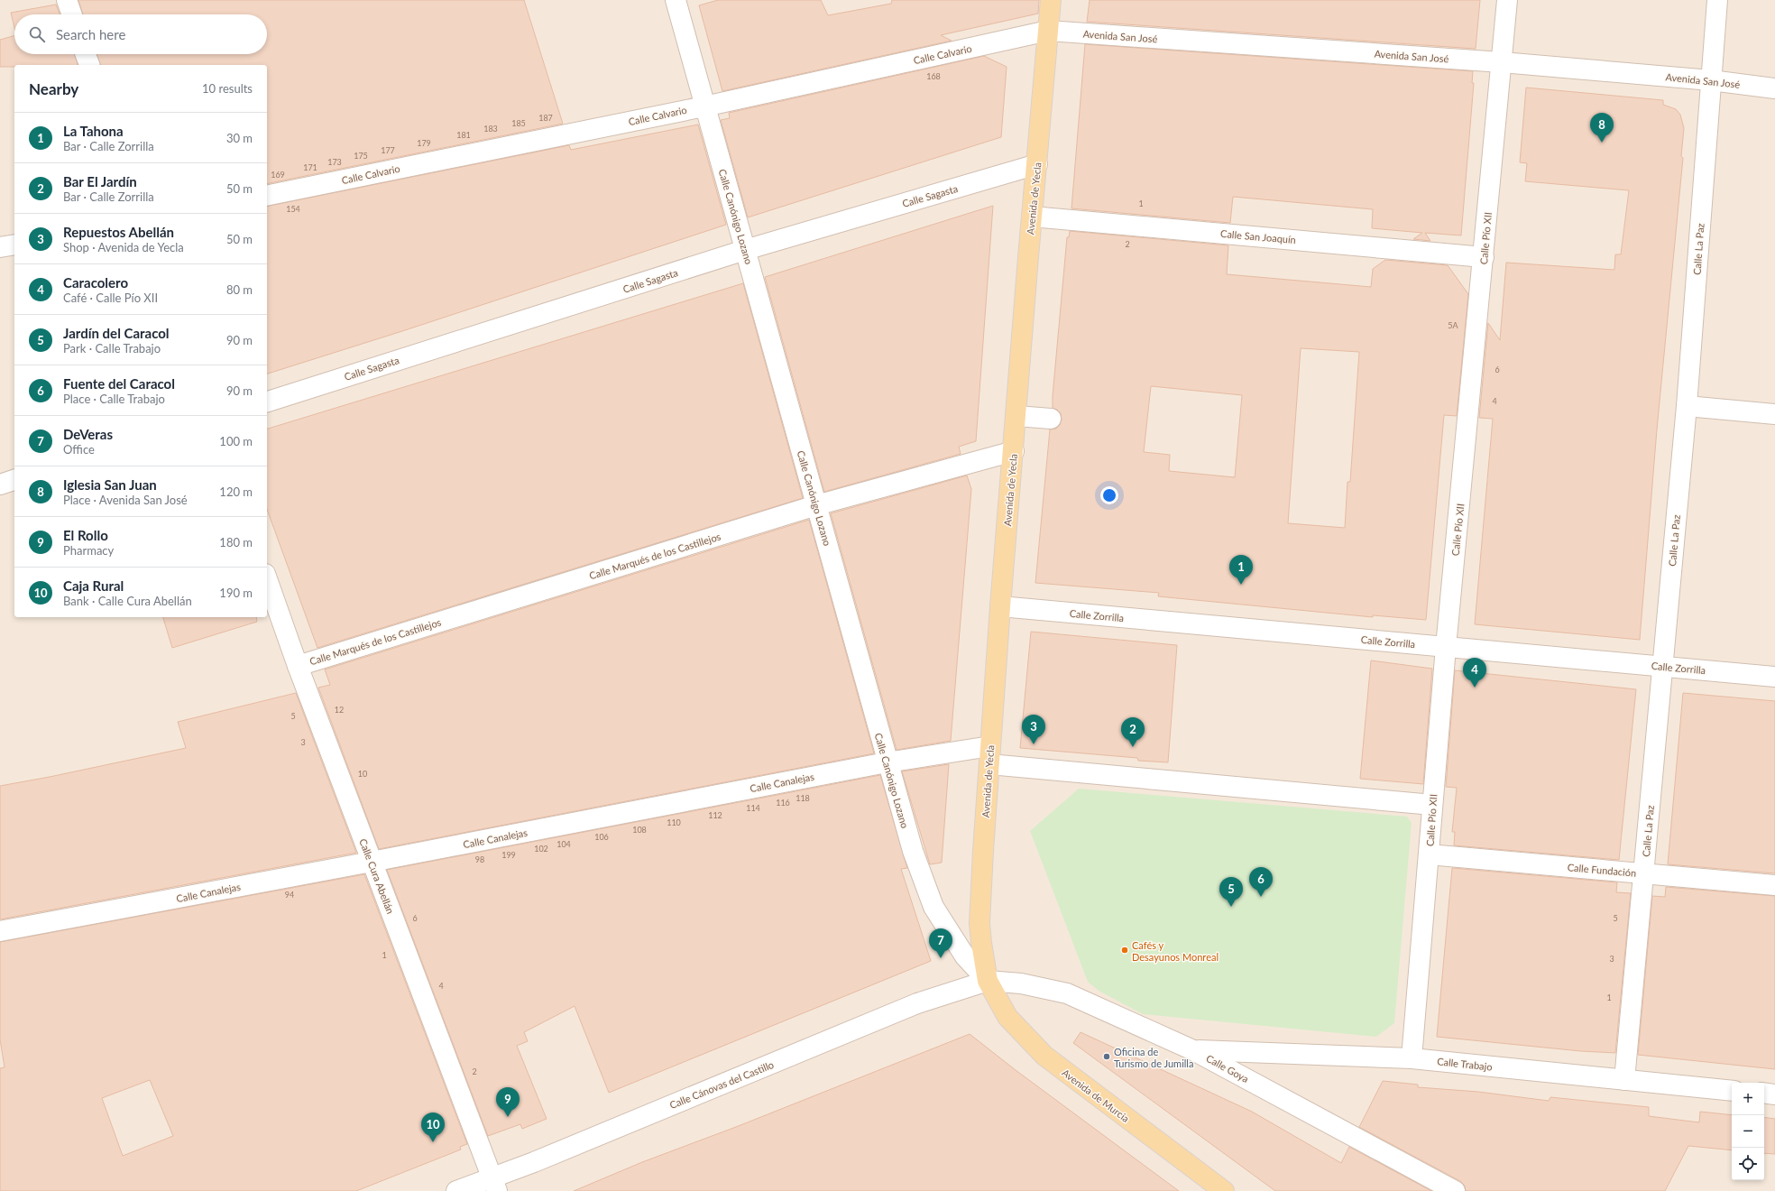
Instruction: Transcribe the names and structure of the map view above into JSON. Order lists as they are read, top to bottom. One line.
{"streets":{"main road":["Avenida de Yecla","Avenida de Murcia"],"street":["Avenida San José","Calle Calvario","Calle Sagasta","Calle Canónigo Lozano","Calle San Joaquín","Calle Pío XII","Calle La Paz","Calle Marqués de los Castillejos","Calle Zorrilla","Calle Canalejas","Calle Fundación","Calle Cura Abellán","Calle Trabajo","Calle Goya","Calle Cánovas del Castillo"]},"crossings":[["Avenida San José","Calle Calvario"],["Avenida San José","Avenida de Yecla"],["Avenida San José","Calle Pío XII"],["Avenida San José","Calle La Paz"],["Calle Calvario","Avenida de Yecla"],["Calle Calvario","Calle Canónigo Lozano"],["Calle Sagasta","Avenida de Yecla"],["Calle Sagasta","Calle Canónigo Lozano"],["Avenida de Yecla","Calle Canónigo Lozano"],["Avenida de Yecla","Calle San Joaquín"],["Avenida de Yecla","Calle Marqués de los Castillejos"],["Avenida de Yecla","Calle Zorrilla"],["Avenida de Yecla","Calle Canalejas"],["Avenida de Yecla","Calle Goya"],["Avenida de Yecla","Calle Cánovas del Castillo"],["Avenida de Yecla","Avenida de Murcia"],["Calle Canónigo Lozano","Calle Marqués de los Castillejos"],["Calle Canónigo Lozano","Calle Canalejas"],["Calle Canónigo Lozano","Calle Goya"],["Calle Canónigo Lozano","Calle Cánovas del Castillo"],["Calle Canónigo Lozano","Avenida de Murcia"],["Calle San Joaquín","Calle Pío XII"],["Calle Pío XII","Calle Zorrilla"],["Calle Pío XII","Calle Canalejas"],["Calle Pío XII","Calle Fundación"],["Calle Pío XII","Calle Trabajo"],["Calle La Paz","Calle Zorrilla"],["Calle La Paz","Calle Fundación"],["Calle La Paz","Calle Trabajo"],["Calle Marqués de los Castillejos","Calle Cura Abellán"],["Calle Canalejas","Calle Cura Abellán"],["Calle Cura Abellán","Calle Cánovas del Castillo"],["Calle Trabajo","Calle Goya"],["Calle Goya","Calle Cánovas del Castillo"],["Calle Goya","Avenida de Murcia"],["Calle Cánovas del Castillo","Avenida de Murcia"]],"places":["Cafés y Desayunos Monreal","Oficina de Turismo de Jumilla"],"house_numbers":["168","187","185","183","181","179","177","175","173","171","169","1","154","2","5A","6","4","12","5","3","10","118","116","114","112","110","108","106","104","102","199","98","94","6","5","1","3","4","1","2"],"page":{"search":"Search here","heading":["Nearby","10 results"],"list":[{"mark":"1","name":"La Tahona","note":"Bar · Calle Zorrilla","value":"30 m"},{"mark":"2","name":"Bar El Jardín","note":"Bar · Calle Zorrilla","value":"50 m"},{"mark":"3","name":"Repuestos Abellán","note":"Shop · Avenida de Yecla","value":"50 m"},{"mark":"4","name":"Caracolero","note":"Café · Calle Pío XII","value":"80 m"},{"mark":"5","name":"Jardín del Caracol","note":"Park · Calle Trabajo","value":"90 m"},{"mark":"6","name":"Fuente del Caracol","note":"Place · Calle Trabajo","value":"90 m"},{"mark":"7","name":"DeVeras","note":"Office","value":"100 m"},{"mark":"8","name":"Iglesia San Juan","note":"Place · Avenida San José","value":"120 m"},{"mark":"9","name":"El Rollo","note":"Pharmacy","value":"180 m"},{"mark":"10","name":"Caja Rural","note":"Bank · Calle Cura Abellán","value":"190 m"}],"pins":["8","1","4","3","2","6","5","7","9","10"],"map_buttons":["+","−"]}}
